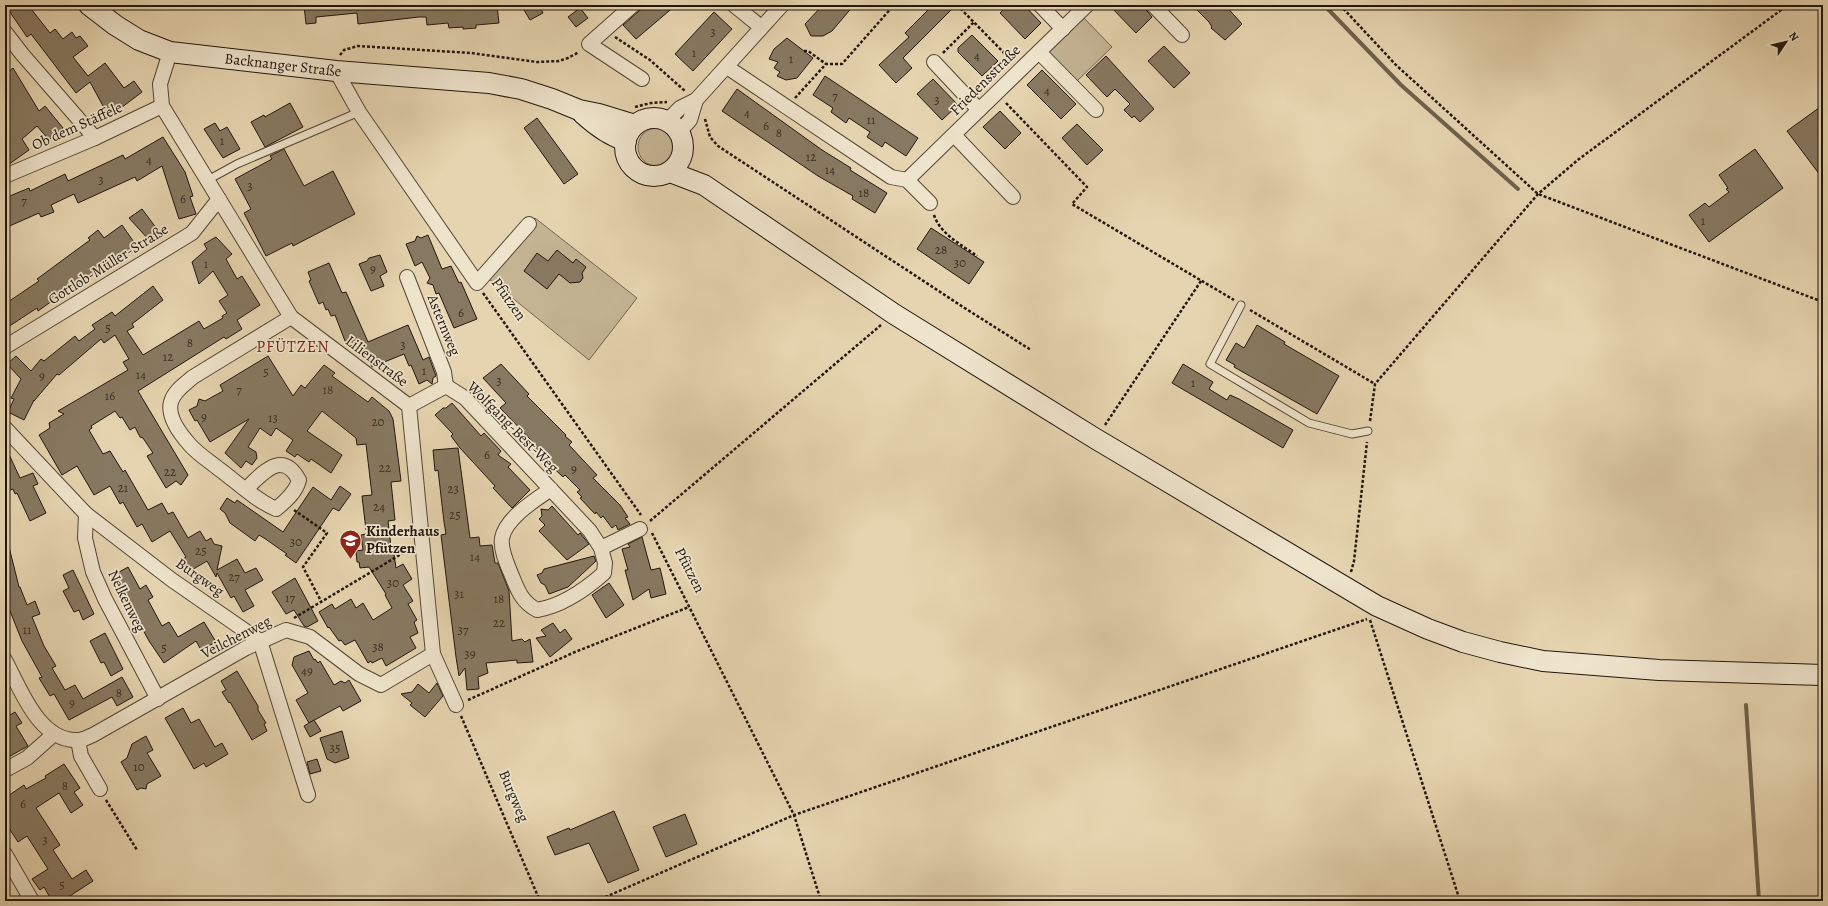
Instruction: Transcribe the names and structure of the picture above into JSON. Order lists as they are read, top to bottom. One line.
{"streets":{"street":["Backnanger Straße","Friedensstraße","Ob dem Stäffele","Gottlob-Müller-Straße","Pfützen","Asternweg","Lilienstraße","Wolfgang-Best-Weg","Burgweg","Nelkenweg","Veilchenweg"]},"crossings":[["Backnanger Straße","Pfützen"],["Backnanger Straße","Lilienstraße"],["Ob dem Stäffele","Lilienstraße"],["Gottlob-Müller-Straße","Lilienstraße"],["Asternweg","Wolfgang-Best-Weg"],["Lilienstraße","Wolfgang-Best-Weg"],["Lilienstraße","Burgweg"],["Lilienstraße","Veilchenweg"],["Burgweg","Nelkenweg"],["Burgweg","Veilchenweg"],["Nelkenweg","Veilchenweg"]],"districts":["PFÜTZEN"],"places":{"school or university":["Kinderhaus Pfützen"]},"house_numbers":["3","1","4","1","4","7","3","4","11","6","8","1","12","4","14","3","3","18","6","7","1","28","30","1","9","6","5","8","3","12","1","5","14","9","3","1","7","18","16","9","13","20","6","22","9","22","21","23","24","25","30","25","14","27","30","31","17","18","22","11","37","38","5","39","49","8","9","35","10","8","6","3","5"],"north":"top right"}
